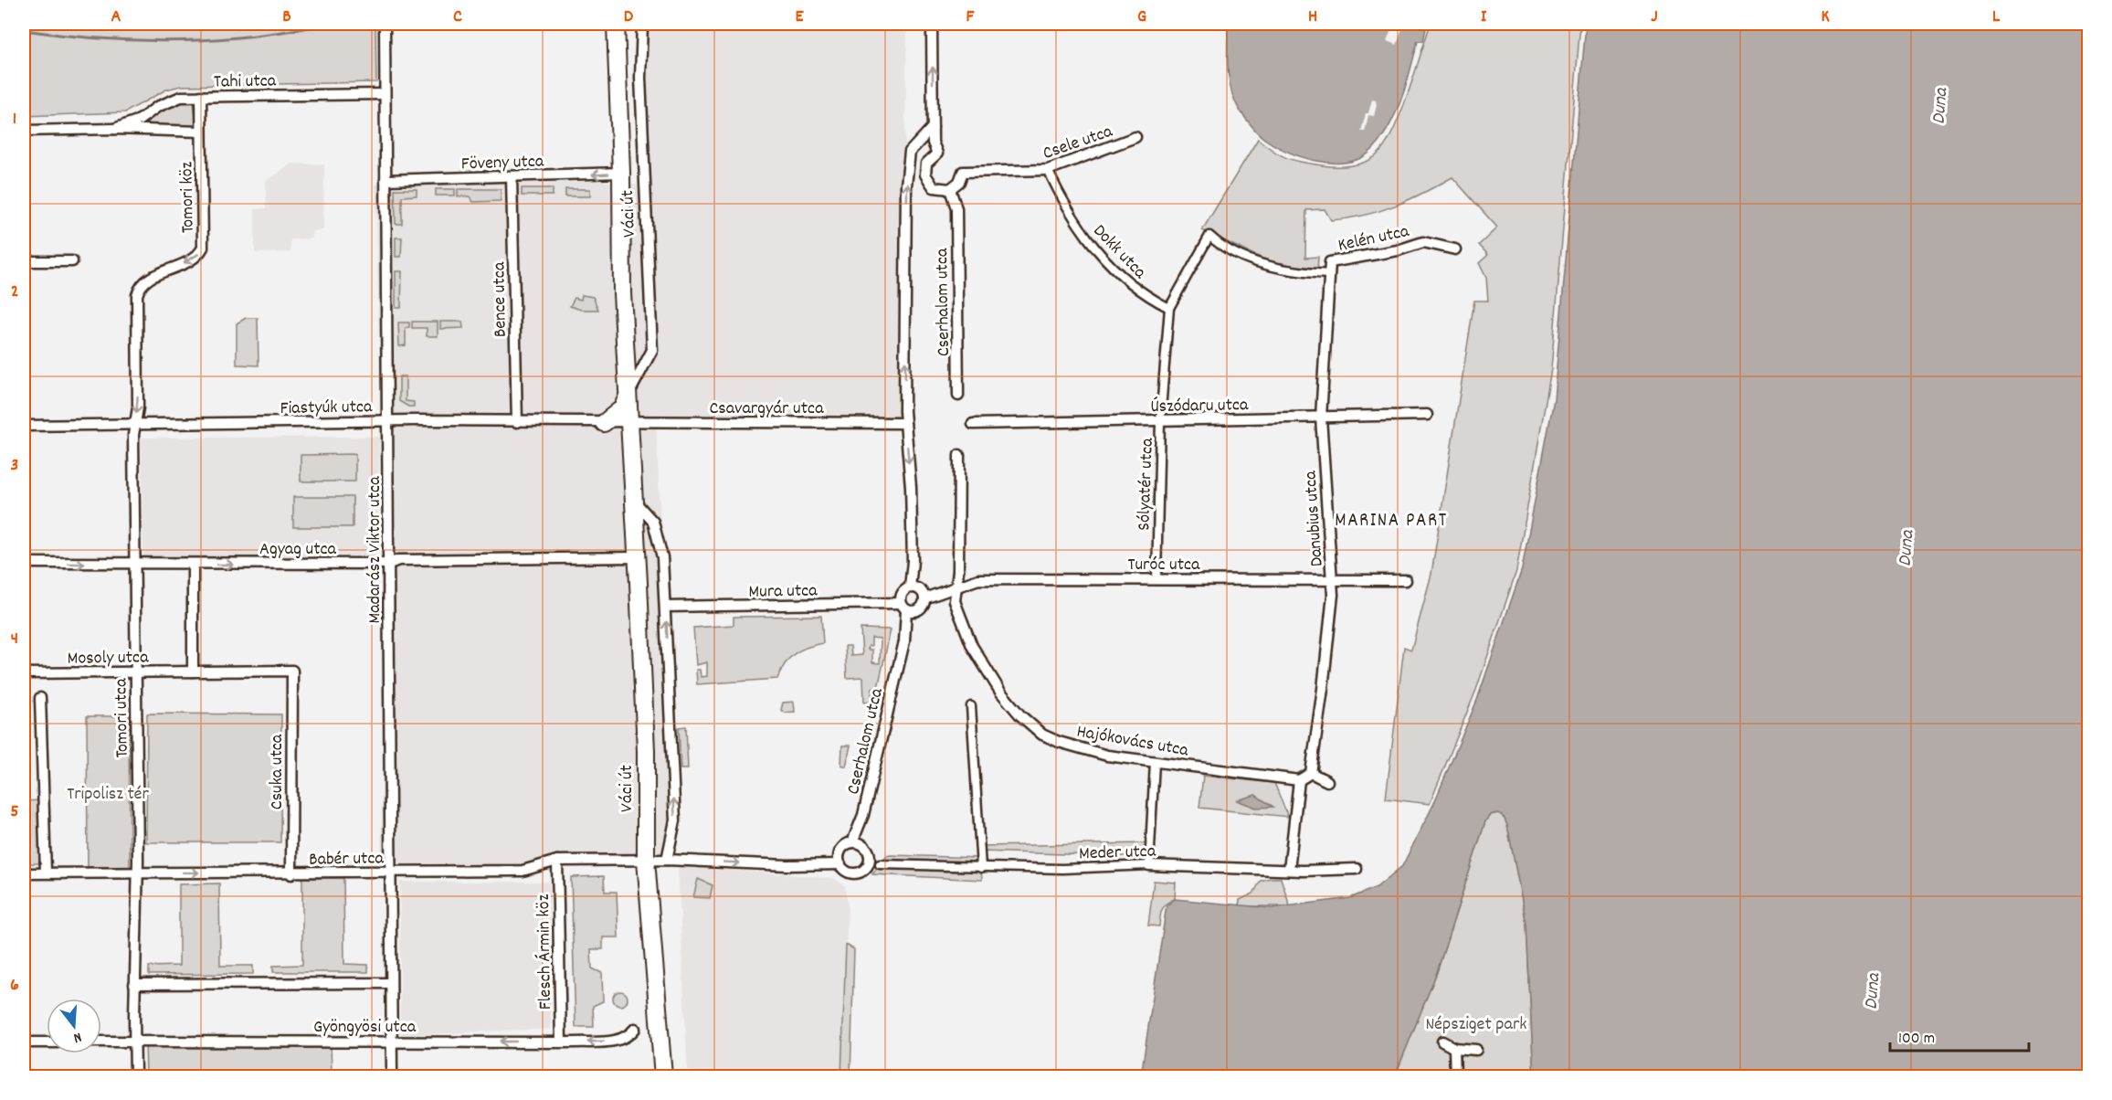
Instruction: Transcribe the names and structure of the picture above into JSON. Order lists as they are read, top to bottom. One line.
{"streets":{"main road":["Váci út"],"street":["Tahi utca","Csele utca","Föveny utca","Tomori köz","Kelén utca","Dokk utca","Bence utca","Cserhalom utca","Úszódaru utca","Fiastyúk utca","Csavargyár utca","Sólyatér utca","Danubius utca","Agyag utca","Madarász Viktor utca","Turóc utca","Mura utca","Mosoly utca","Tomori utca","Hajókovács utca","Csuka utca","Meder utca","Babér utca","Flesch Ármin köz","Gyöngyösi utca"]},"crossings":[["Tahi utca","Tomori köz"],["Tahi utca","Madarász Viktor utca"],["Csele utca","Dokk utca"],["Csele utca","Cserhalom utca"],["Föveny utca","Váci út"],["Föveny utca","Bence utca"],["Föveny utca","Madarász Viktor utca"],["Tomori köz","Fiastyúk utca"],["Tomori köz","Tomori utca"],["Váci út","Fiastyúk utca"],["Váci út","Csavargyár utca"],["Váci út","Agyag utca"],["Váci út","Babér utca"],["Kelén utca","Sólyatér utca"],["Kelén utca","Danubius utca"],["Dokk utca","Sólyatér utca"],["Bence utca","Fiastyúk utca"],["Cserhalom utca","Mura utca"],["Úszódaru utca","Sólyatér utca"],["Úszódaru utca","Danubius utca"],["Fiastyúk utca","Csavargyár utca"],["Fiastyúk utca","Madarász Viktor utca"],["Fiastyúk utca","Tomori utca"],["Sólyatér utca","Turóc utca"],["Danubius utca","Turóc utca"],["Agyag utca","Madarász Viktor utca"],["Agyag utca","Tomori utca"],["Madarász Viktor utca","Babér utca"],["Madarász Viktor utca","Gyöngyösi utca"],["Turóc utca","Hajókovács utca"],["Mosoly utca","Tomori utca"],["Mosoly utca","Csuka utca"],["Tomori utca","Babér utca"],["Tomori utca","Gyöngyösi utca"],["Csuka utca","Babér utca"],["Babér utca","Flesch Ármin köz"],["Flesch Ármin köz","Gyöngyösi utca"]],"one_way":["Föveny utca","Tomori köz","Agyag utca","Gyöngyösi utca"],"districts":["MARINA PART"],"water":["Duna"],"parks":["Tripolisz tér","Népsziget park"],"scale_bar":"100 m","north":"bottom","grid":{"columns":["A","B","C","D","E","F","G","H","I","J","K","L"],"rows":["1","2","3","4","5","6"]}}
